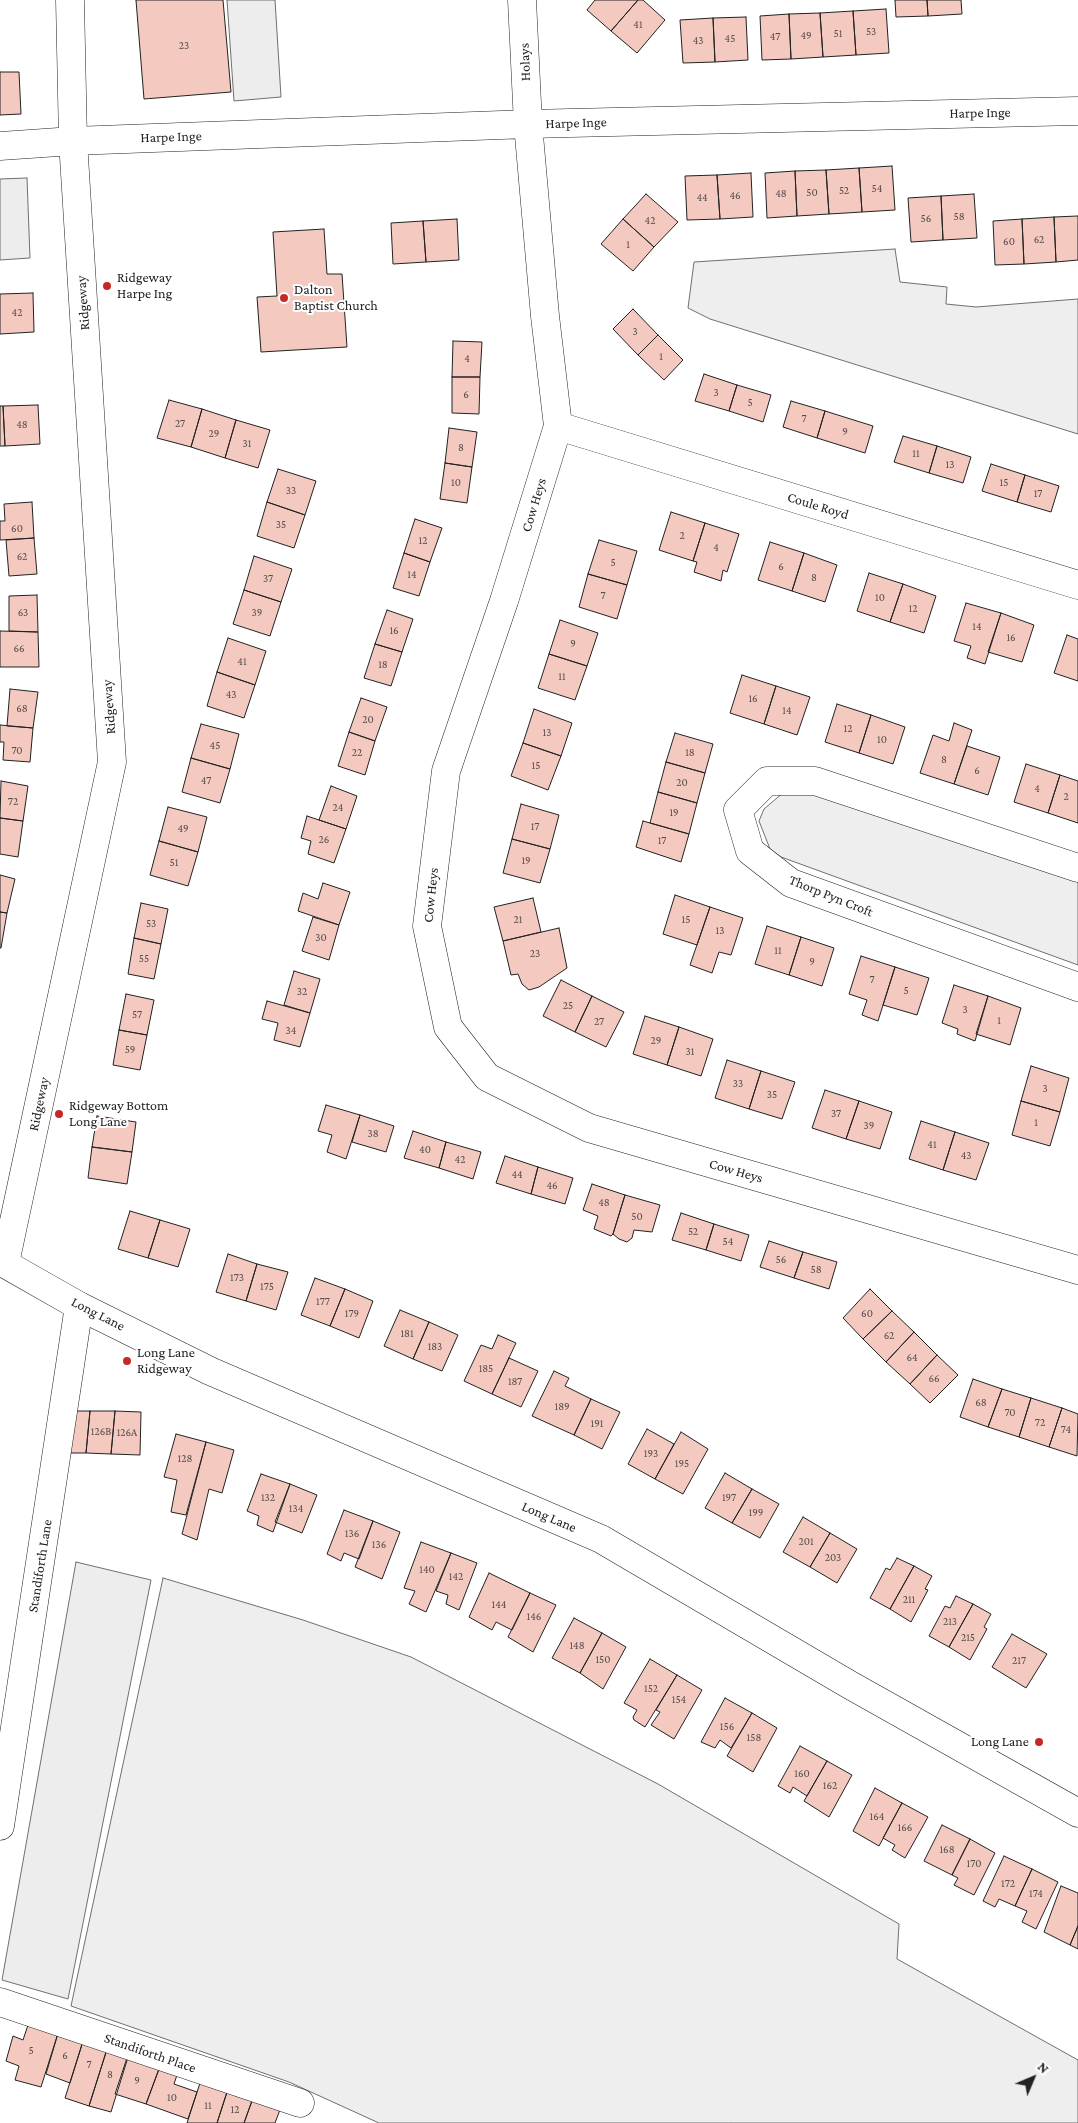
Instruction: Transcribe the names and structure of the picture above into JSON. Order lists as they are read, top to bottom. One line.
{"streets":{"street":["Holays","Harpe Inge","Ridgeway","Cow Heys","Coule Royd","Thorp Pyn Croft","Long Lane","Standiforth Lane","Standiforth Place"]},"crossings":[["Holays","Harpe Inge"],["Holays","Cow Heys"],["Harpe Inge","Ridgeway"],["Harpe Inge","Cow Heys"],["Ridgeway","Long Lane"],["Cow Heys","Coule Royd"],["Long Lane","Standiforth Lane"]],"places":["Ridgeway Harpe Ing","Dalton Baptist Church","Ridgeway Bottom Long Lane","Long Lane Ridgeway","Long Lane"],"house_numbers":["41","53","51","49","47","45","43","23","54","52","50","48","46","44","58","56","42","62","60","1","42","3","1","4","3","6","5","7","27","48","9","29","31","8","11","13","10","15","33","17","35","60","2","12","4","62","5","6","14","8","37","7","10","12","63","39","14","16","16","9","66","41","18","11","43","16","68","14","20","12","13","10","45","70","22","18","8","15","6","47","20","4","2","72","24","19","17","49","26","17","19","51","21","15","53","13","30","11","23","55","9","7","5","32","25","3","57","1","27","34","29","59","31","33","3","35","37","1","39","38","41","40","43","42","44","46","48","50","52","54","56","58","173","175","177","179","60","181","62","183","64","185","66","187","68","189","70","72","191","74","126B","126A","193","128","195","132","197","134","199","136","201","136","203","140","142","211","144","146","213","215","148","150","217","152","154","156","158","160","162","164","166","168","170","172","174","5","6","7","8","9","10","11","12"],"north":"top right"}
